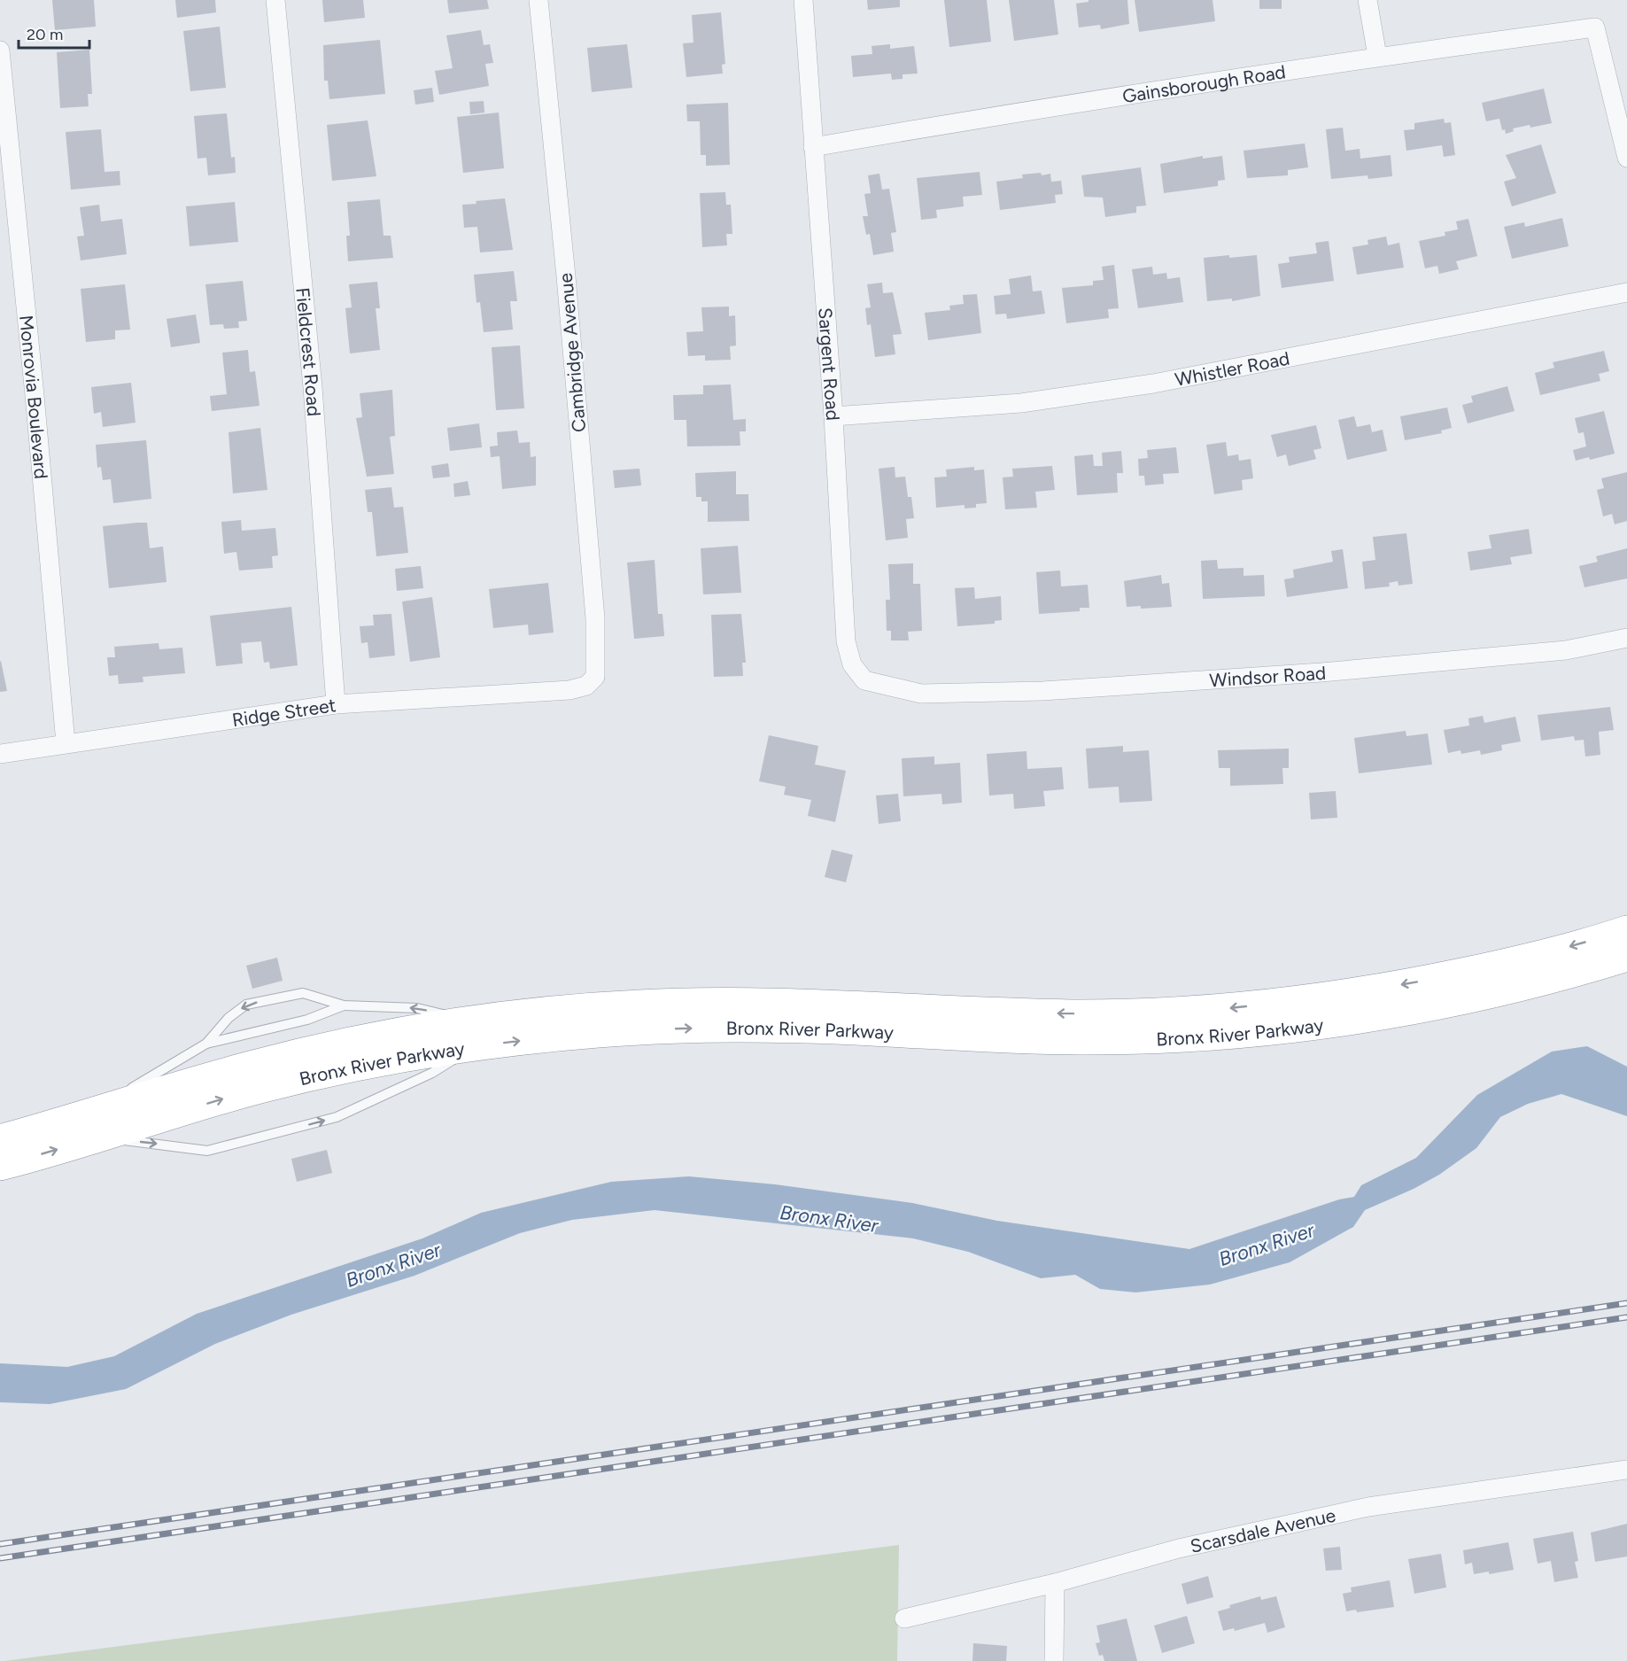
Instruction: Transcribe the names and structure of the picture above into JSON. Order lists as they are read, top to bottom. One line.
{"streets":{"highway":["Bronx River Parkway"],"street":["Gainsborough Road","Fieldcrest Road","Cambridge Avenue","Sargent Road","Whistler Road","Monrovia Boulevard","Windsor Road","Ridge Street","Scarsdale Avenue"]},"crossings":[["Gainsborough Road","Sargent Road"],["Fieldcrest Road","Ridge Street"],["Cambridge Avenue","Ridge Street"],["Sargent Road","Whistler Road"],["Sargent Road","Windsor Road"],["Monrovia Boulevard","Ridge Street"]],"water":["Bronx River"],"scale_bar":"20 m"}
